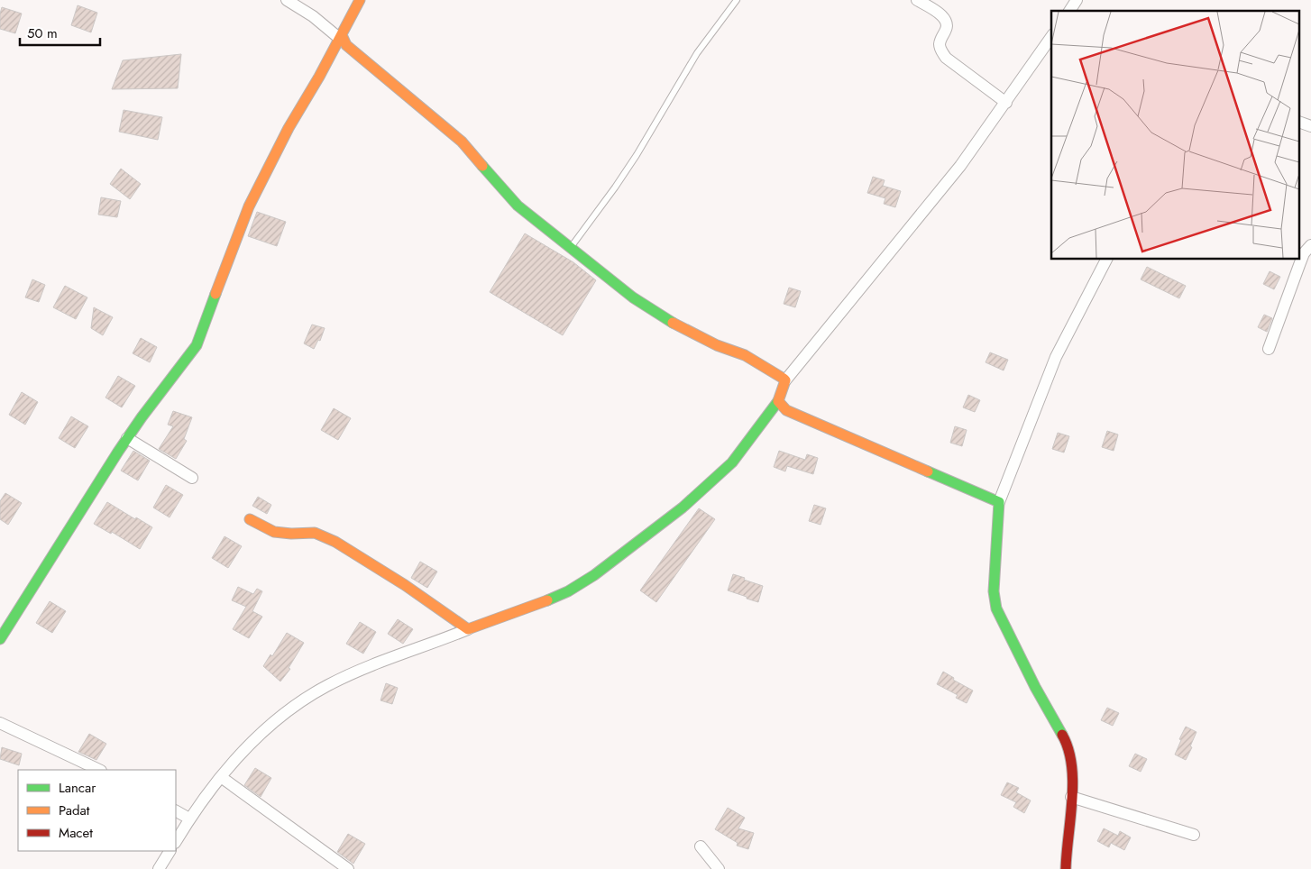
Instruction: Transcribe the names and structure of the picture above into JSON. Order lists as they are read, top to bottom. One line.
{"legend":["Lancar","Padat","Macet"],"scale_bar":"50 m"}
